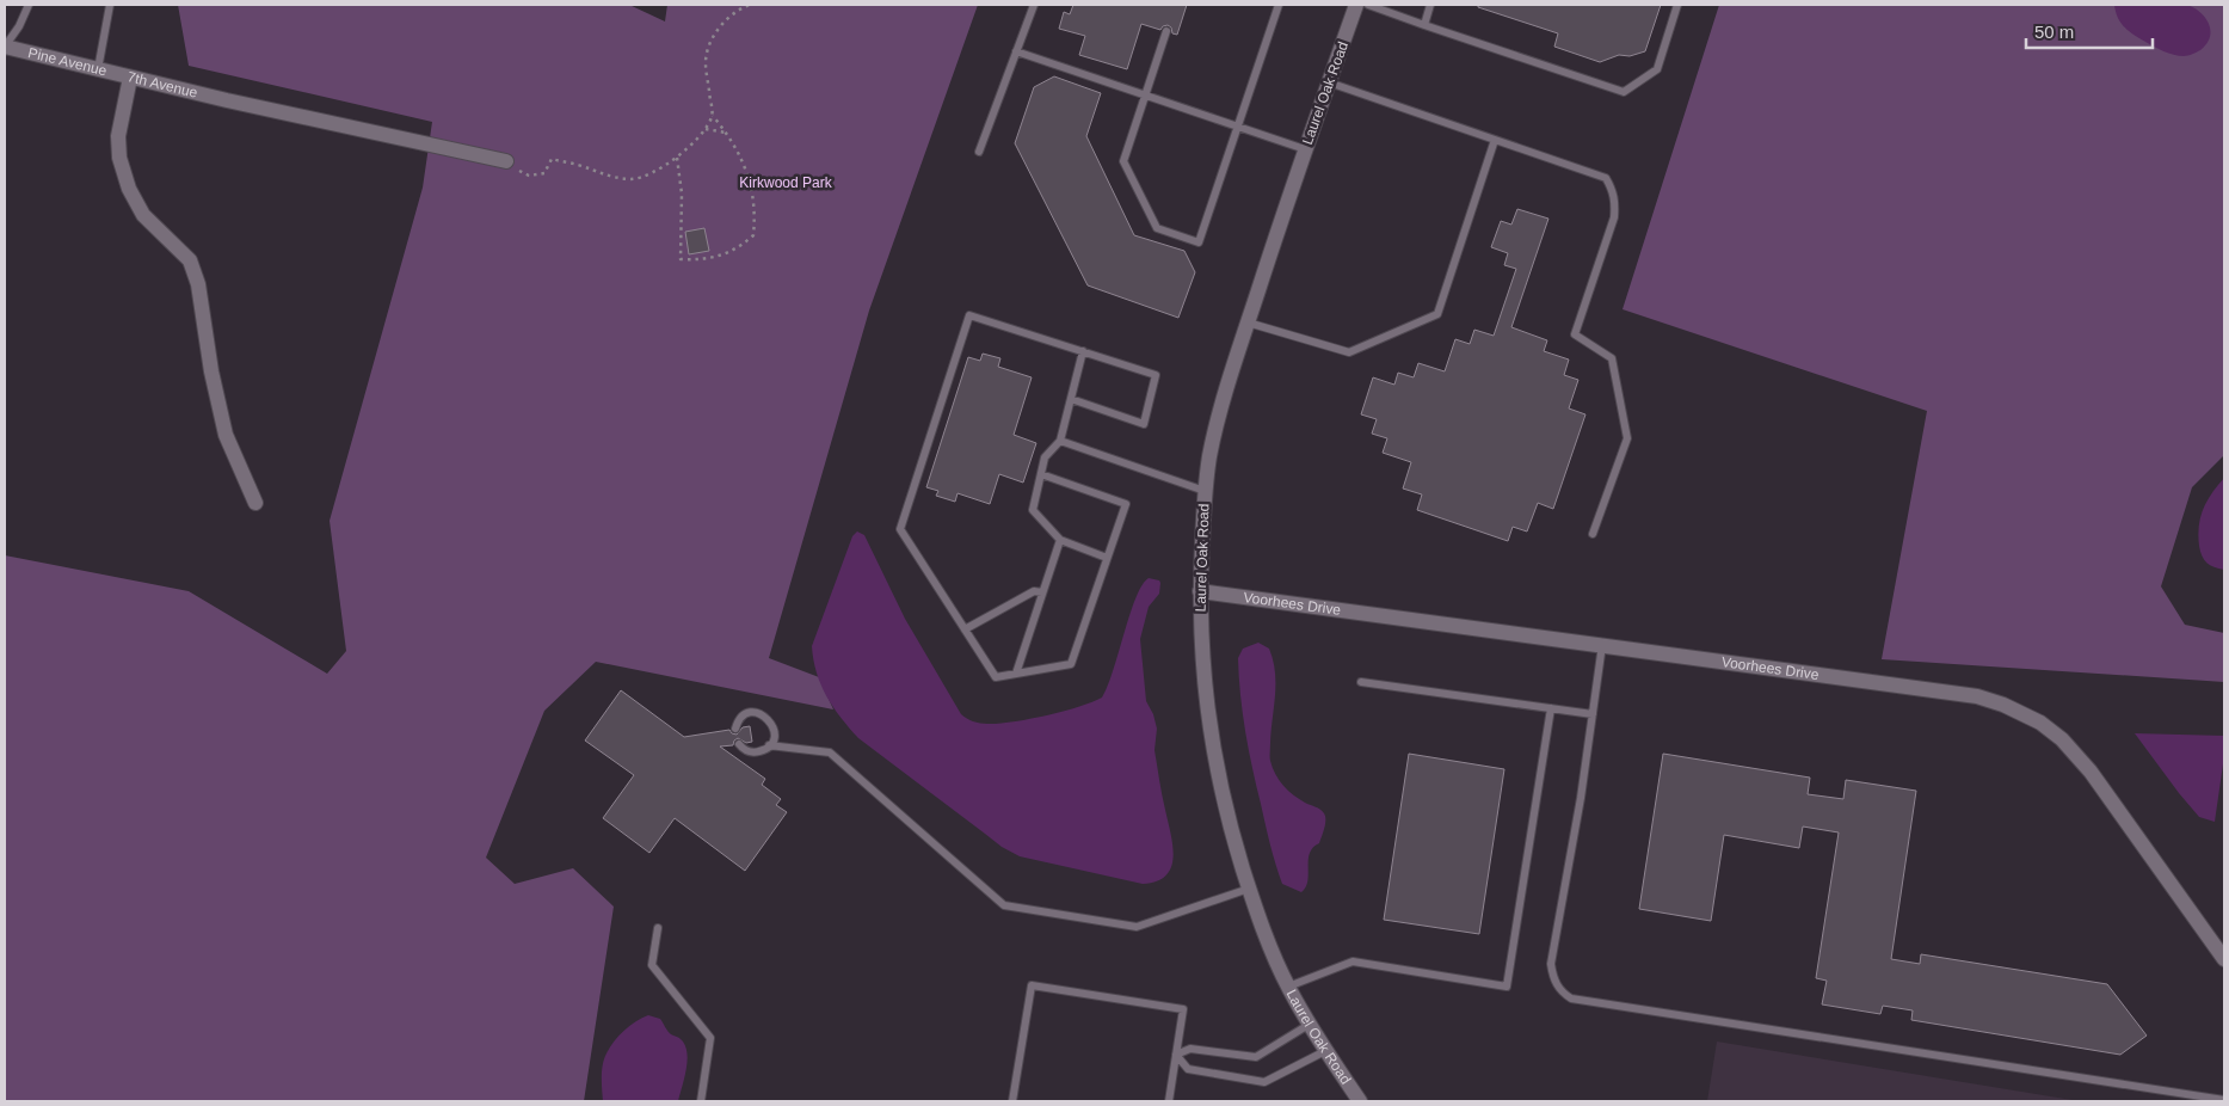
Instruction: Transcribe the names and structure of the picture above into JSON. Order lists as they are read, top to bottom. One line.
{"streets":{"street":["Pine Avenue","7th Avenue","Laurel Oak Road","Voorhees Drive"]},"crossings":[["Pine Avenue","7th Avenue"],["Laurel Oak Road","Voorhees Drive"]],"parks":["Kirkwood Park"],"scale_bar":"50 m"}
